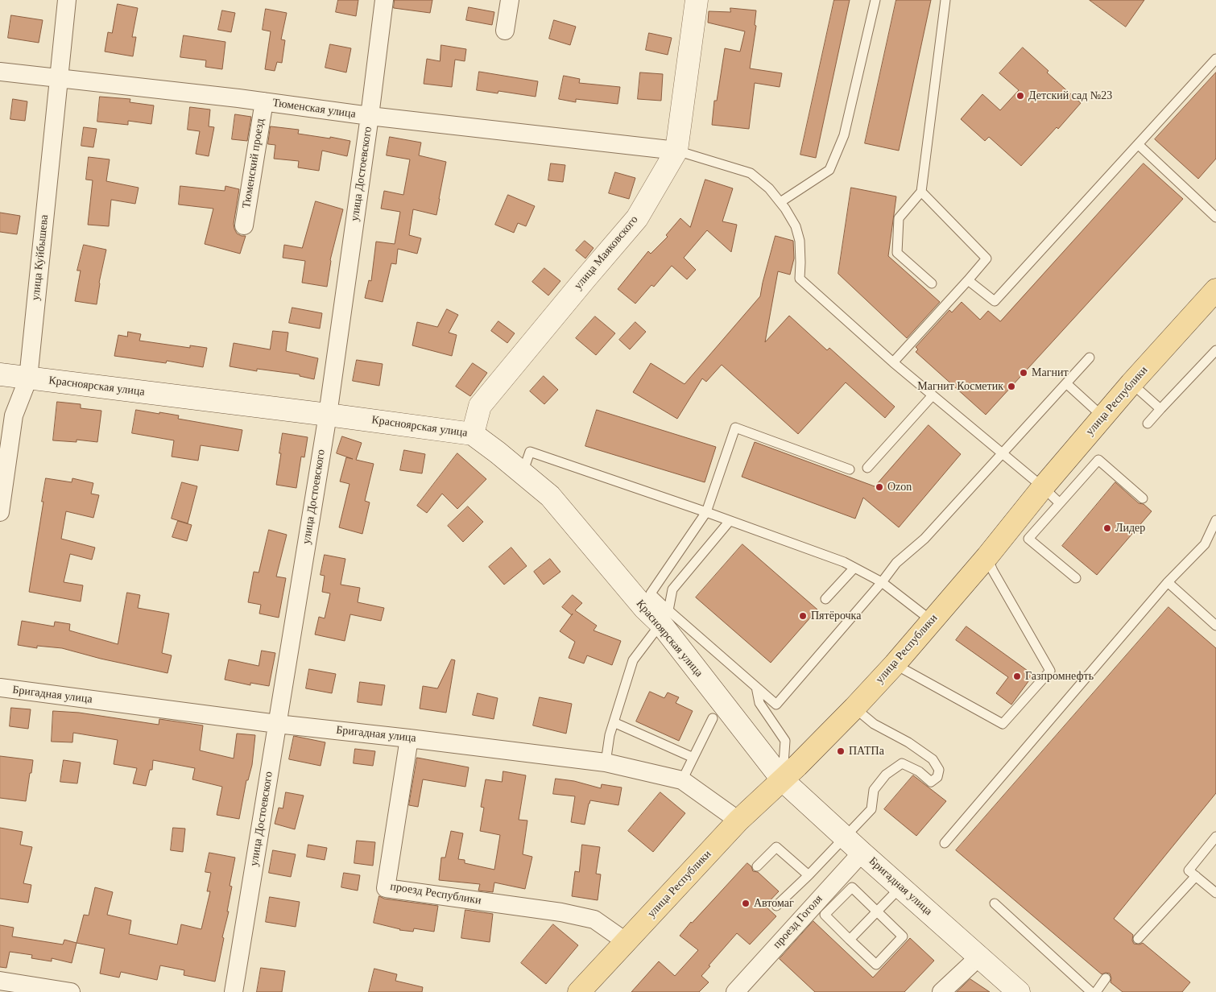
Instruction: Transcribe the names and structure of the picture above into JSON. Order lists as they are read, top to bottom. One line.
{"streets":{"main road":["улица Маяковского","Красноярская улица","улица Республики","Бригадная улица"],"street":["Тюменская улица","Тюменский проезд","улица Достоевского","улица Куйбышева","проезд Республики","проезд Гоголя"]},"crossings":[["Тюменская улица","Тюменский проезд"],["Тюменская улица","улица Достоевского"],["Тюменская улица","улица Маяковского"],["Тюменская улица","улица Куйбышева"],["улица Достоевского","Красноярская улица"],["улица Достоевского","Бригадная улица"],["улица Маяковского","Красноярская улица"],["улица Куйбышева","Красноярская улица"],["Красноярская улица","улица Республики"],["Красноярская улица","Бригадная улица"],["улица Республики","Бригадная улица"],["улица Республики","проезд Республики"],["Бригадная улица","проезд Республики"],["Бригадная улица","проезд Гоголя"]],"places":["Детский сад №23","Магнит","Магнит Косметик","Ozon","Лидер","Пятёрочка","Газпромнефть","ПАТПа","Автомаг"]}
